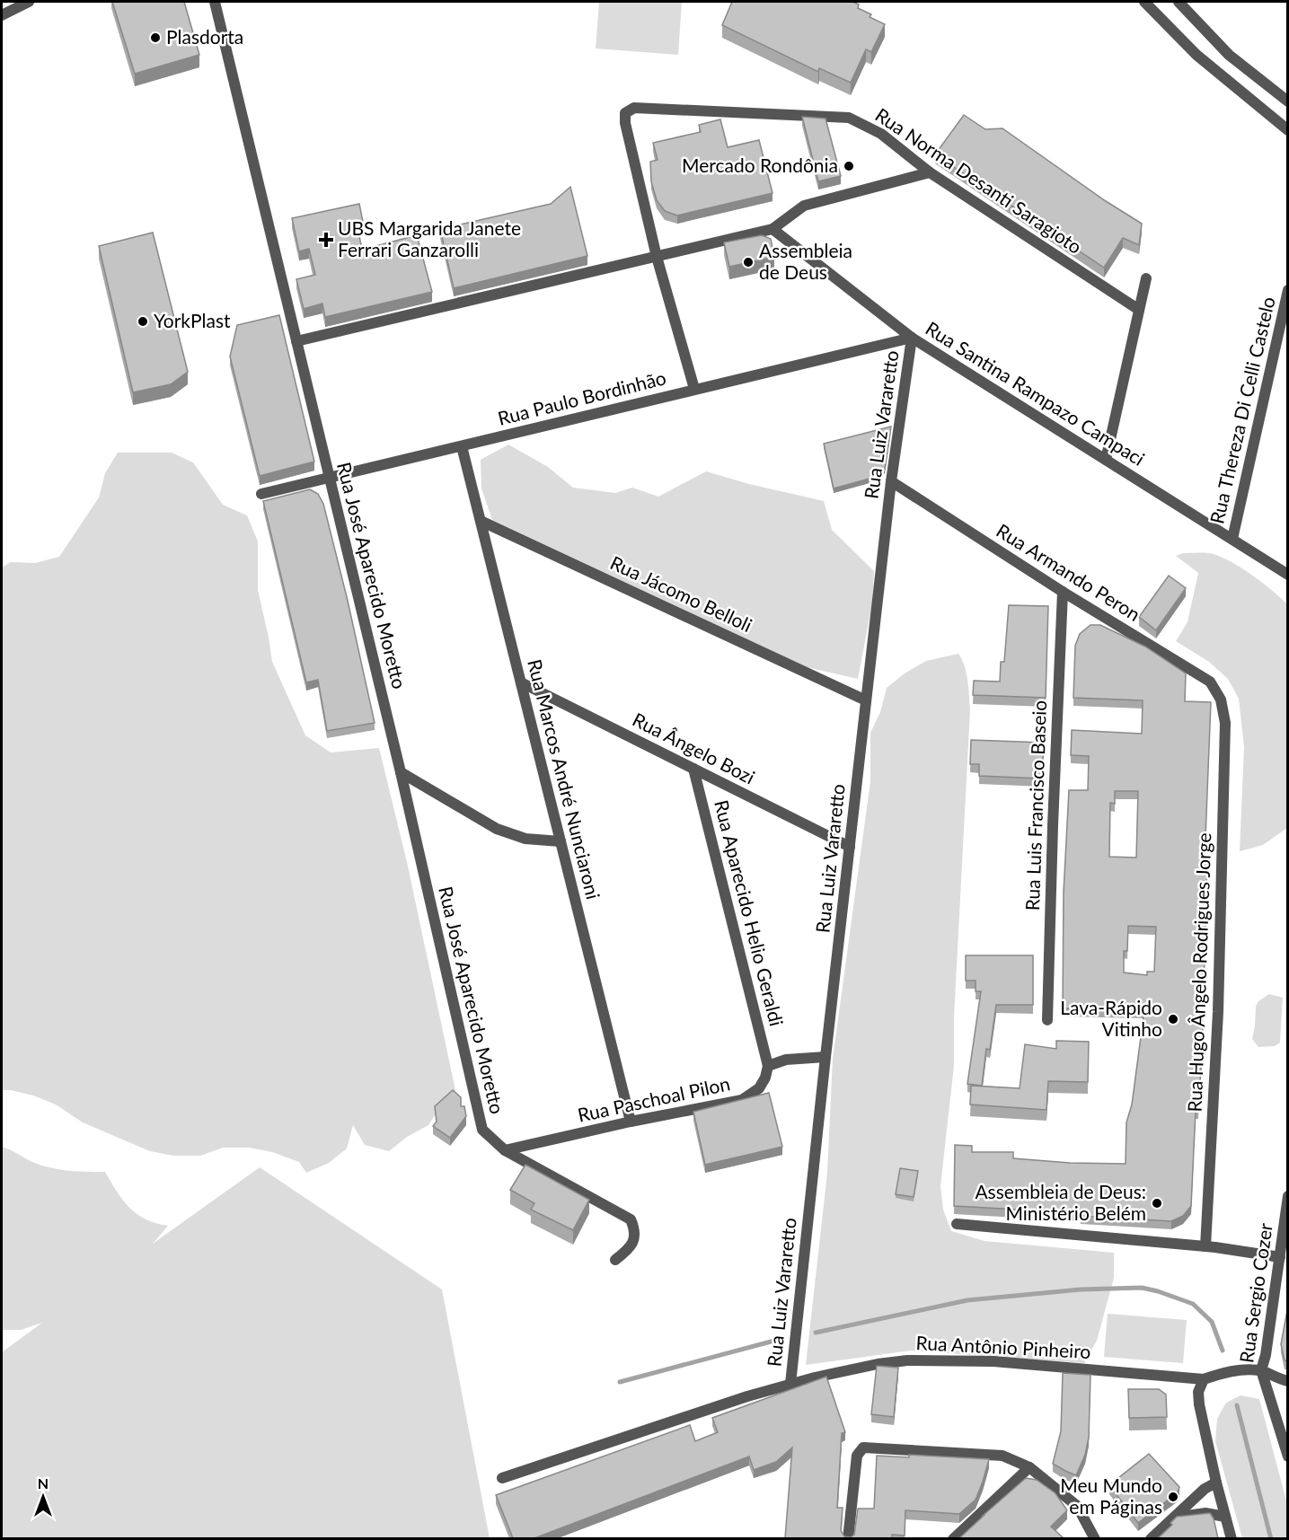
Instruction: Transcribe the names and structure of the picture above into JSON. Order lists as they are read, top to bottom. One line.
{"streets":{"street":["Rua Norma Desanti Saragioto","Rua Santina Rampazo Campaci","Rua Paulo Bordinhão","Rua Thereza Di Celli Castelo","Rua Luiz Vararetto","Rua Armando Peron","Rua José Aparecido Moretto","Rua Jácomo Belloli","Rua Ângelo Bozi","Rua Marcos André Nunciaroni","Rua Luis Francisco Baseio","Rua Aparecido Helio Geraldi","Rua Hugo Ângelo Rodrigues Jorge","Rua Paschoal Pilon","Rua Sergio Cozer","Rua Antônio Pinheiro"]},"crossings":[["Rua Santina Rampazo Campaci","Rua Paulo Bordinhão"],["Rua Santina Rampazo Campaci","Rua Thereza Di Celli Castelo"],["Rua Santina Rampazo Campaci","Rua Luiz Vararetto"],["Rua Paulo Bordinhão","Rua Luiz Vararetto"],["Rua Paulo Bordinhão","Rua José Aparecido Moretto"],["Rua Paulo Bordinhão","Rua Marcos André Nunciaroni"],["Rua Luiz Vararetto","Rua Armando Peron"],["Rua Luiz Vararetto","Rua Jácomo Belloli"],["Rua Luiz Vararetto","Rua Ângelo Bozi"],["Rua Luiz Vararetto","Rua Antônio Pinheiro"],["Rua Armando Peron","Rua Luis Francisco Baseio"],["Rua Armando Peron","Rua Hugo Ângelo Rodrigues Jorge"],["Rua José Aparecido Moretto","Rua Paschoal Pilon"],["Rua Jácomo Belloli","Rua Marcos André Nunciaroni"],["Rua Ângelo Bozi","Rua Marcos André Nunciaroni"],["Rua Ângelo Bozi","Rua Aparecido Helio Geraldi"],["Rua Marcos André Nunciaroni","Rua Paschoal Pilon"],["Rua Aparecido Helio Geraldi","Rua Paschoal Pilon"],["Rua Sergio Cozer","Rua Antônio Pinheiro"]],"places":{"other":["Plasdorta","Mercado Rondônia","Assembleia de Deus","YorkPlast","Lava-Rápido Vitinho","Assembleia de Deus: Ministério Belém","Meu Mundo em Páginas"],"health":["UBS Margarida Janete Ferrari Ganzarolli"]},"north":"top"}
